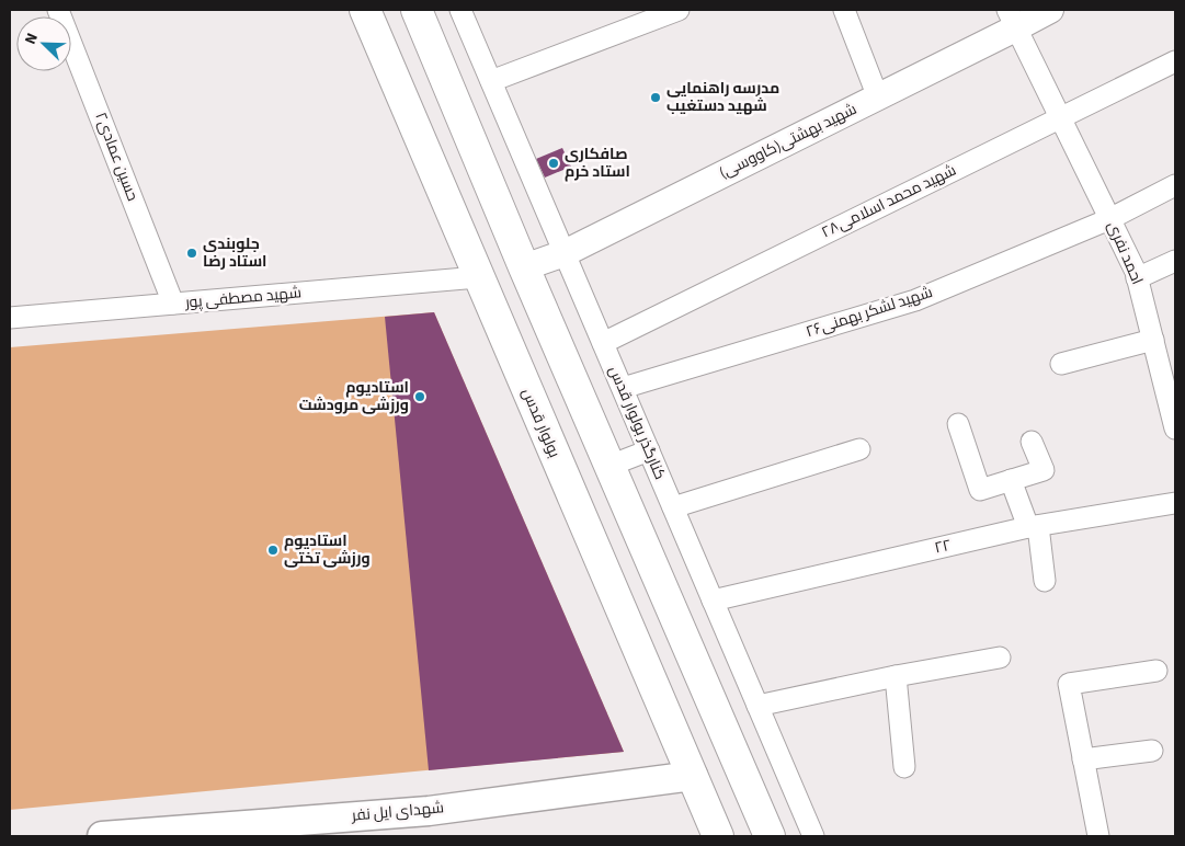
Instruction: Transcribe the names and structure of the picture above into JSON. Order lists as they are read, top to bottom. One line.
{"streets":{"main road":["بولوار قدس","شهدای ایل نفر"],"street":["شهید بهشتی(کاووسی)","حسین عمادی۲","شهید محمد اسلامی۲۸","احمد نفری","شهید مصطفی پور","شهید لشکر بهمنی۲۶","کنارگذر بولوار قدس","۲۲"]},"crossings":[["شهید بهشتی(کاووسی)","احمد نفری"],["شهید بهشتی(کاووسی)","کنارگذر بولوار قدس"],["حسین عمادی۲","شهید مصطفی پور"],["شهید محمد اسلامی۲۸","احمد نفری"],["شهید محمد اسلامی۲۸","کنارگذر بولوار قدس"],["احمد نفری","شهید لشکر بهمنی۲۶"],["شهید مصطفی پور","بولوار قدس"],["شهید لشکر بهمنی۲۶","کنارگذر بولوار قدس"],["بولوار قدس","شهدای ایل نفر"],["کنارگذر بولوار قدس","۲۲"]],"places":["مدرسه راهنمایی شهید دستغیب","صافکاری استاد خرم","جلوبندی استاد رضا","استادیوم ورزشی مرودشت","استادیوم ورزشی تختی"],"north":"top left"}
